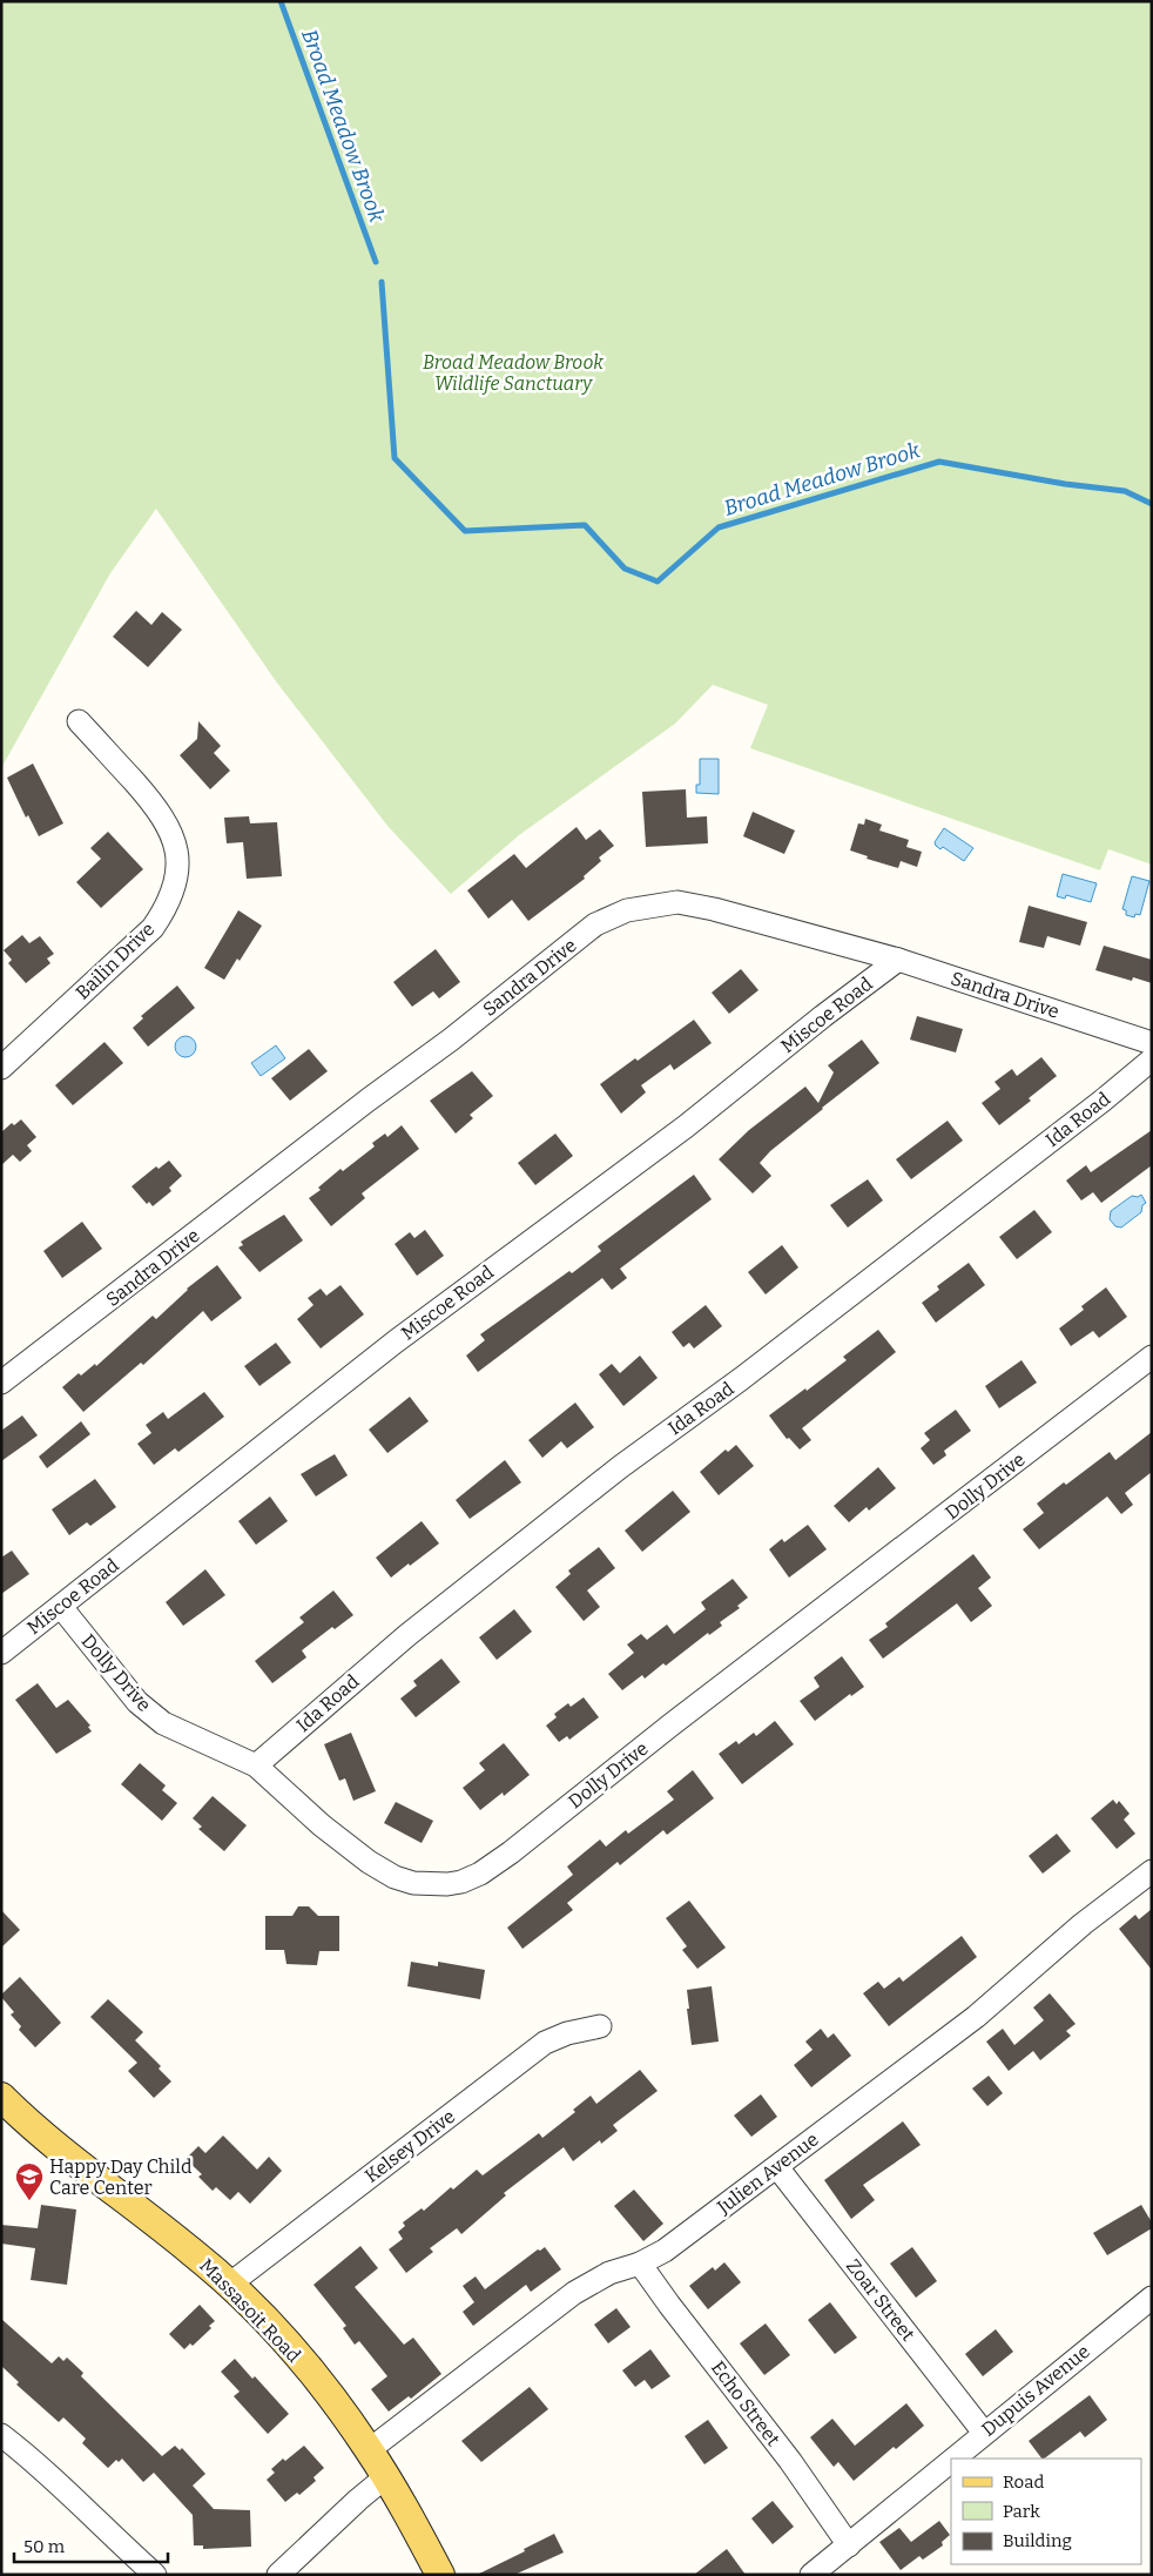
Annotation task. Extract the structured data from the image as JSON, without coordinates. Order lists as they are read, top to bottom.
{
  "streets": {
    "main road": ["Massasoit Road"],
    "street": [
      "Bailin Drive",
      "Sandra Drive",
      "Miscoe Road",
      "Ida Road",
      "Dolly Drive",
      "Kelsey Drive",
      "Julien Avenue",
      "Zoar Street",
      "Dupuis Avenue",
      "Echo Street"
    ]
  },
  "crossings": [
    ["Sandra Drive", "Miscoe Road"],
    ["Miscoe Road", "Dolly Drive"],
    ["Ida Road", "Dolly Drive"],
    ["Kelsey Drive", "Massasoit Road"],
    ["Julien Avenue", "Zoar Street"],
    ["Julien Avenue", "Massasoit Road"],
    ["Julien Avenue", "Echo Street"],
    ["Zoar Street", "Dupuis Avenue"],
    ["Dupuis Avenue", "Echo Street"]
  ],
  "water": ["Broad Meadow Brook"],
  "parks": ["Broad Meadow Brook Wildlife Sanctuary"],
  "places": {
    "school or university": ["Happy Day Child Care Center"]
  },
  "legend": ["Road", "Park", "Building"],
  "scale_bar": "50 m"
}
